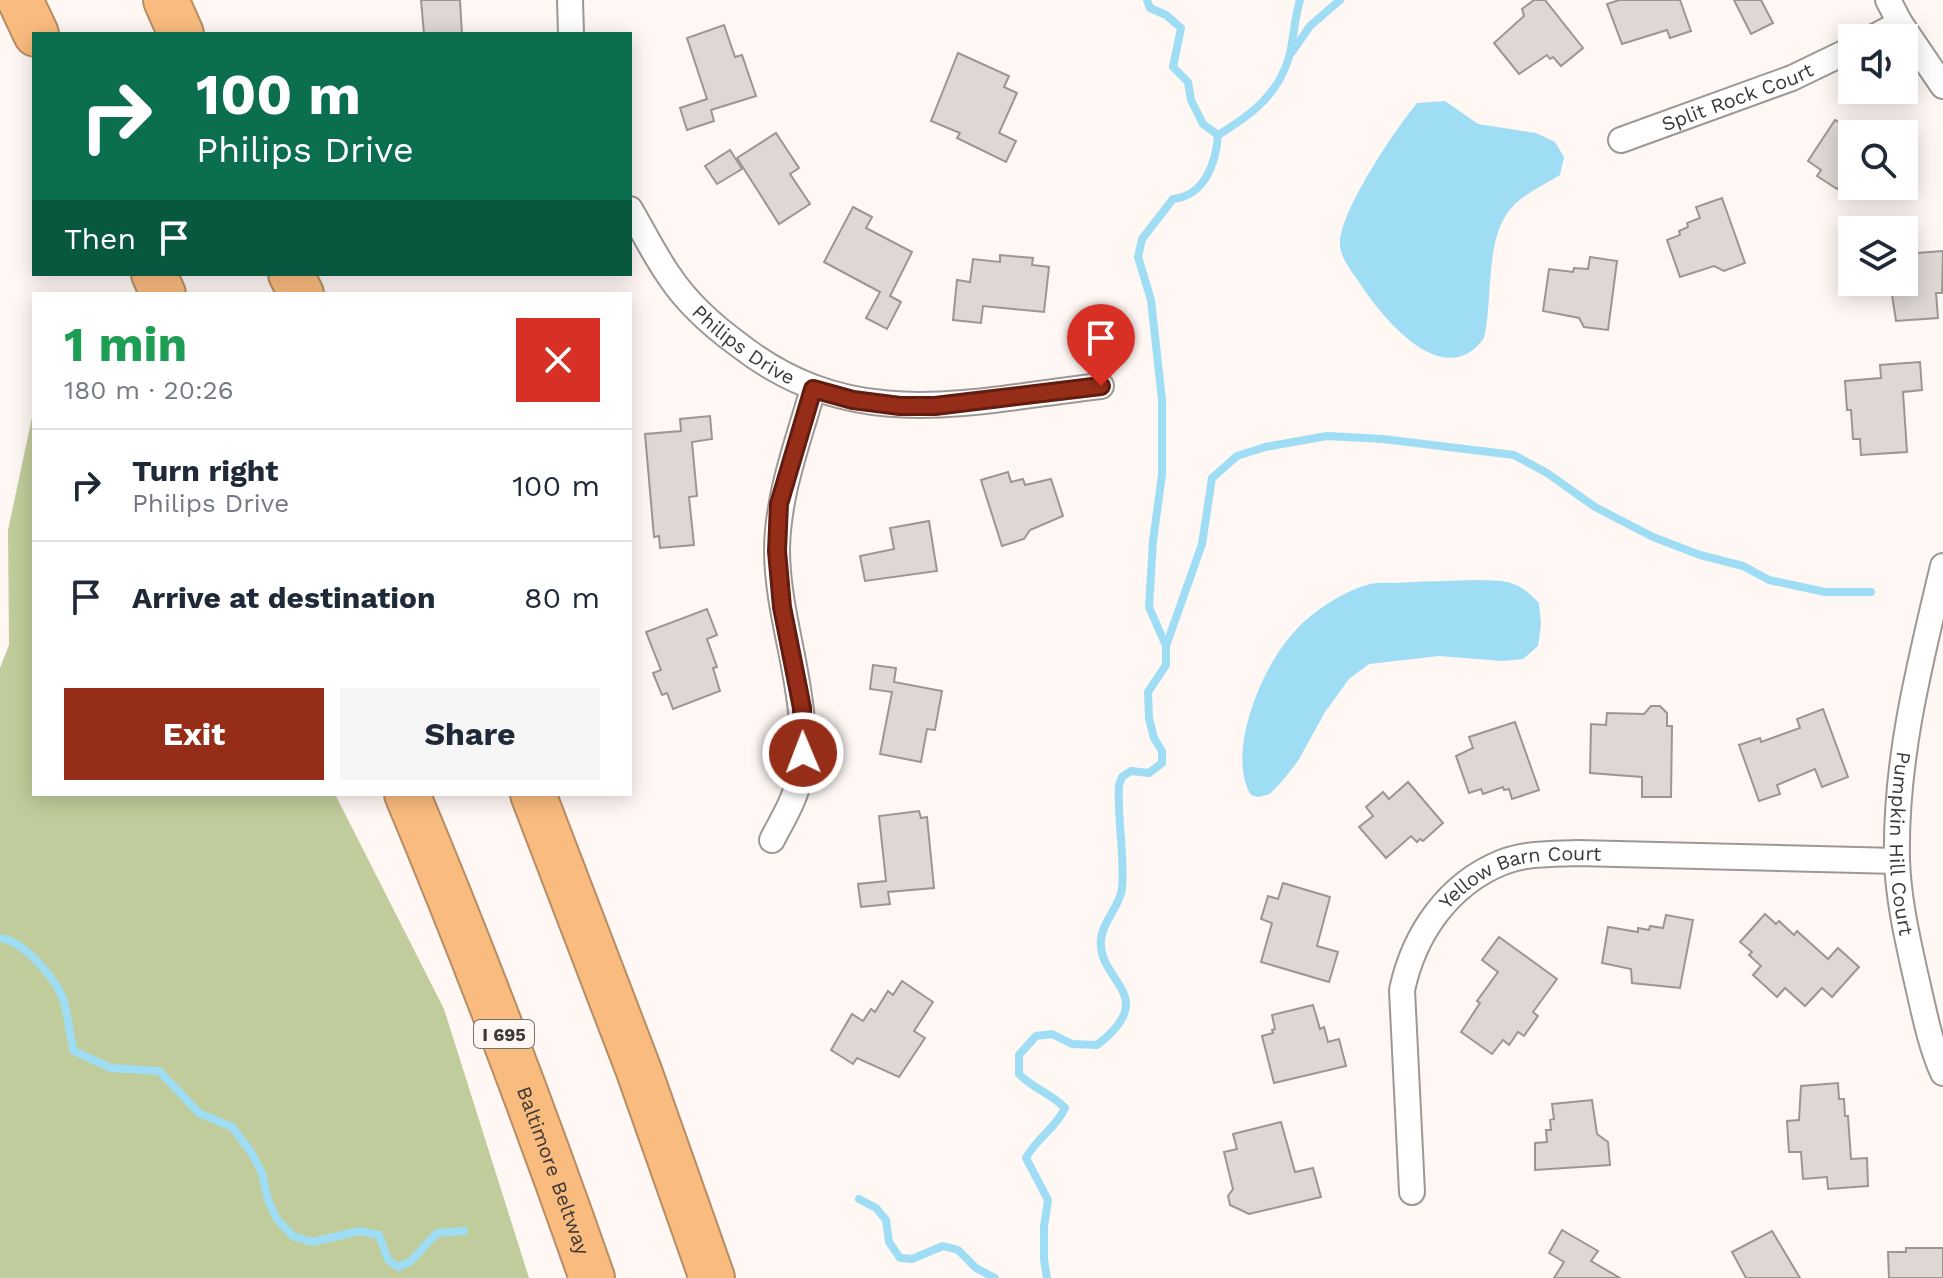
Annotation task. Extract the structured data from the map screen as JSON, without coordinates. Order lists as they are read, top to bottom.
{
  "streets": {
    "highway": ["I 695", "Baltimore Beltway"],
    "street": [
      "Split Rock Court",
      "Philips Drive",
      "Pumpkin Hill Court",
      "Yellow Barn Court"
    ]
  },
  "crossings": [
    ["Pumpkin Hill Court", "Yellow Barn Court"]
  ],
  "page": {
    "turn": ["100 m", "Philips Drive"],
    "then": "Then",
    "heading": ["1 min", "180 m · 20:26"],
    "list": [
      {
        "name": "Turn right",
        "note": "Philips Drive",
        "value": "100 m"
      },
      {
        "name": "Arrive at destination",
        "value": "80 m"
      }
    ],
    "buttons": ["Exit", "Share"]
  }
}
